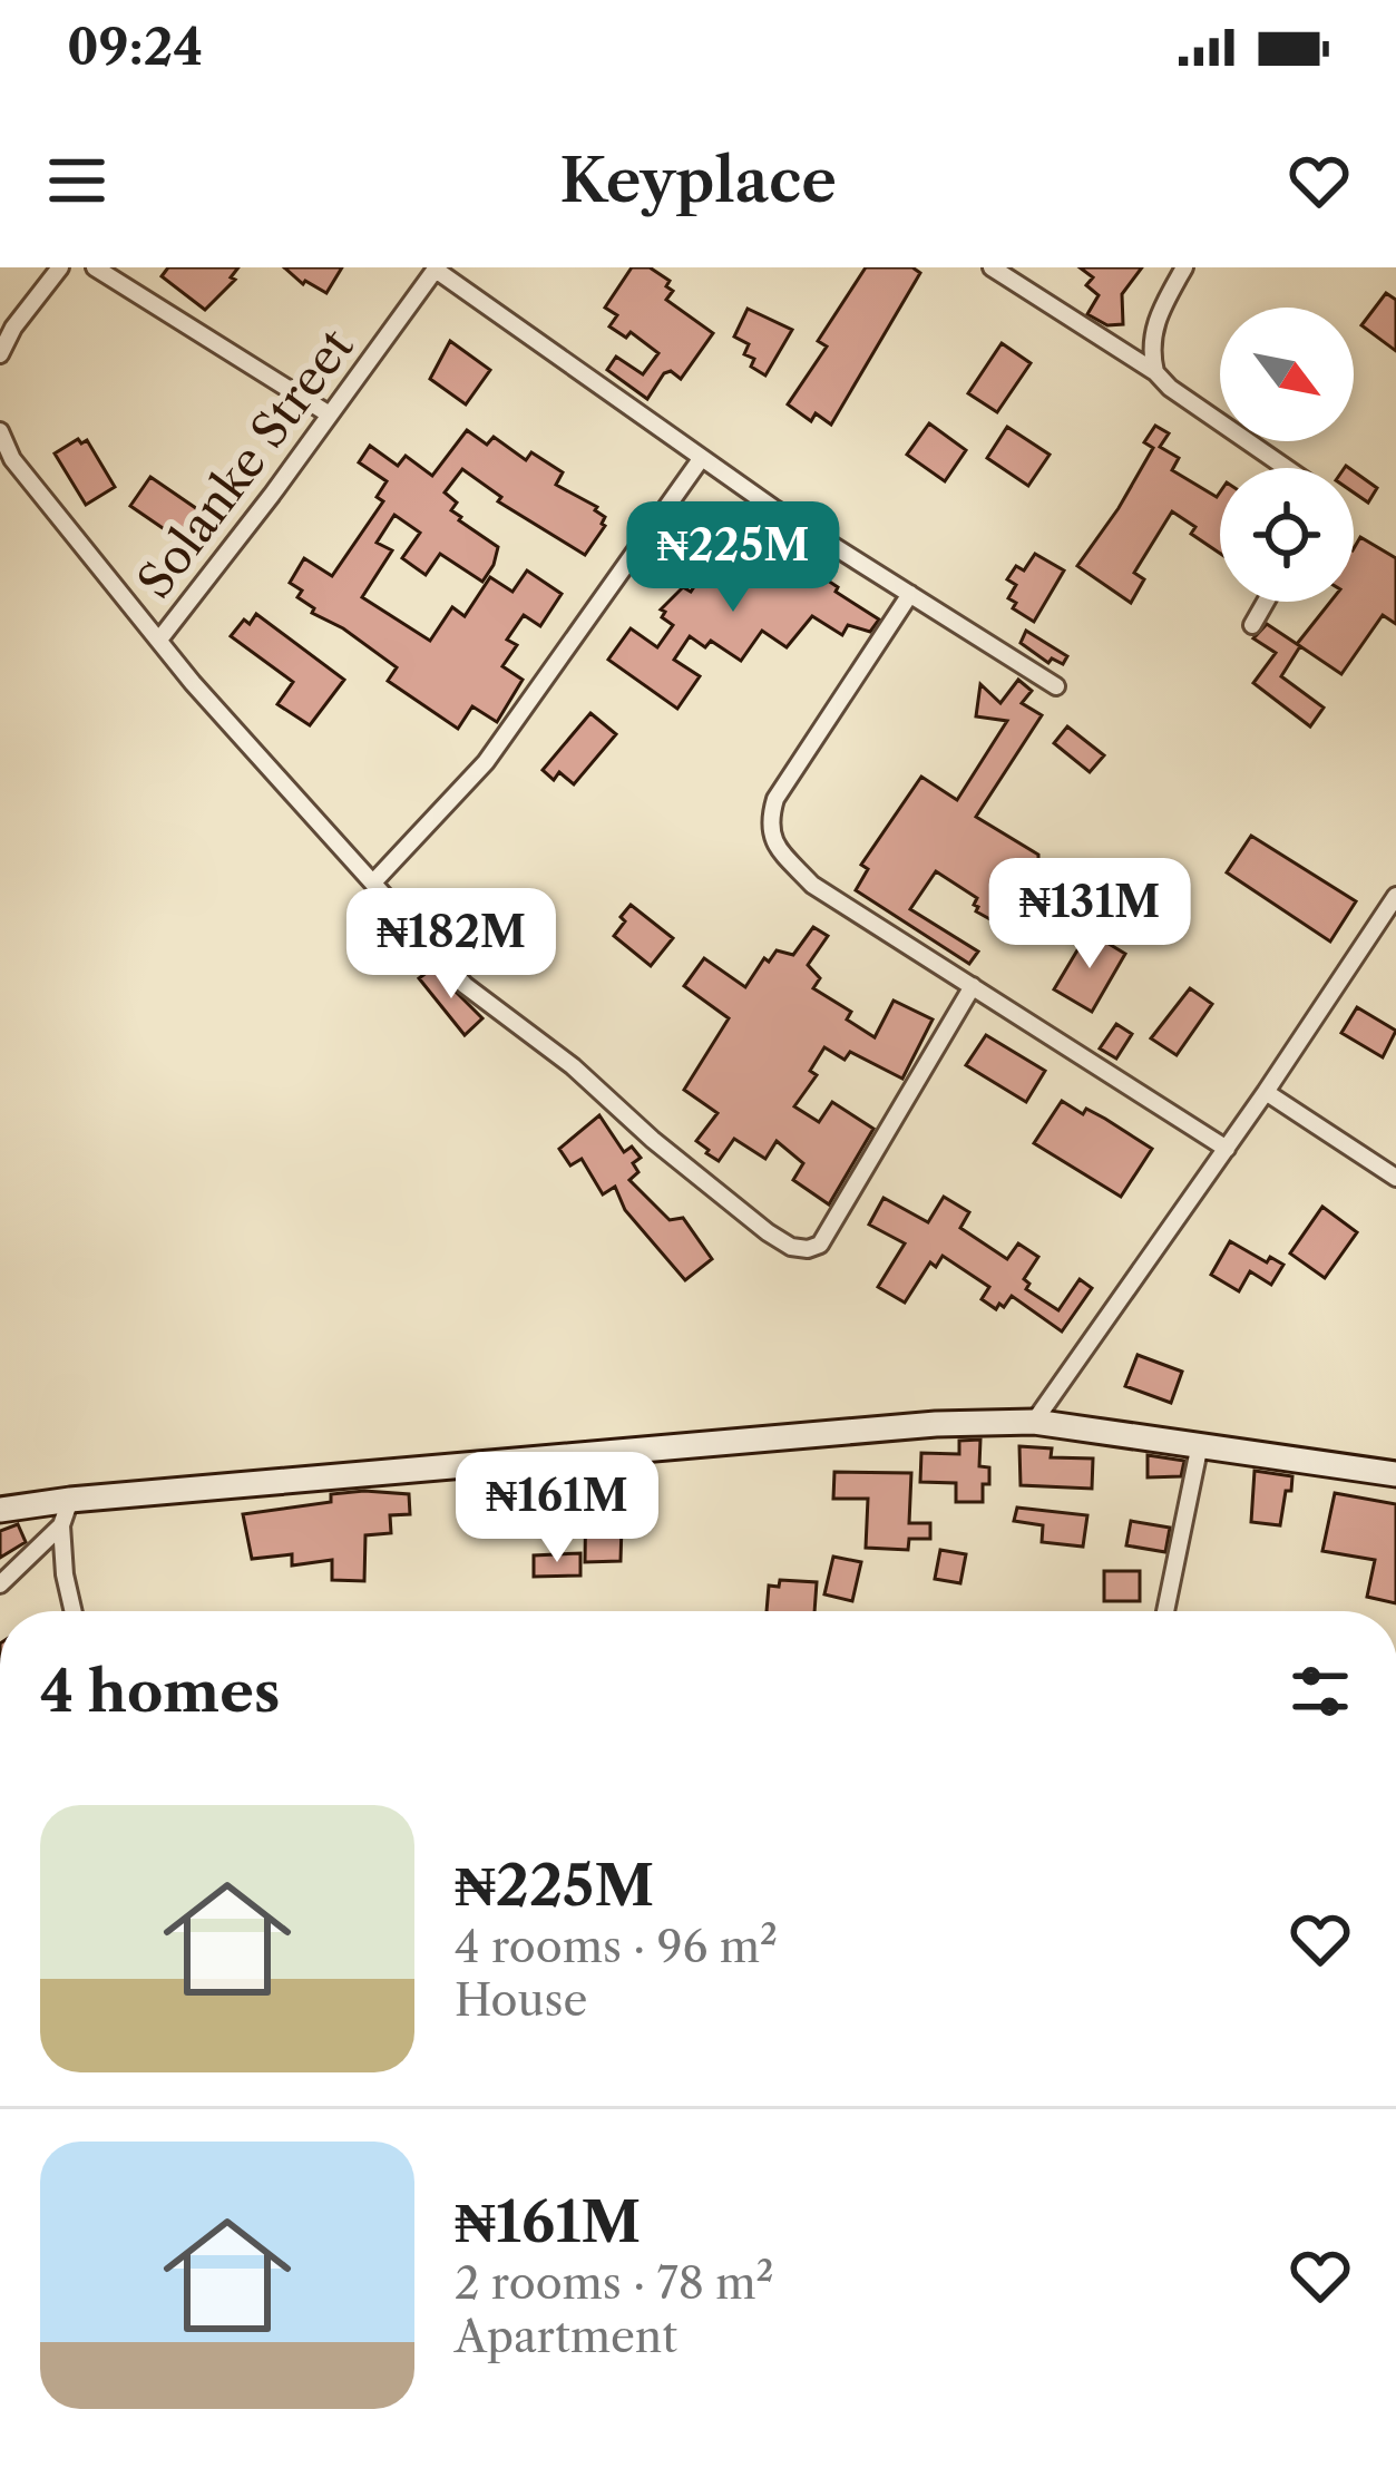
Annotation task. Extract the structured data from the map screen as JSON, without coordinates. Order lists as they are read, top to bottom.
{
  "streets": {
    "street": ["Solanke Street"]
  },
  "north": "bottom right",
  "page": {
    "status": "09:24",
    "header": "Keyplace",
    "price": [
      "₦225M",
      "₦131M",
      "₦182M",
      "₦161M"
    ],
    "heading": "4 homes",
    "list": [
      {
        "name": "₦225M",
        "note": "4 rooms · 96 m² · House"
      },
      {
        "name": "₦161M",
        "note": "2 rooms · 78 m² · Apartment"
      }
    ]
  }
}
